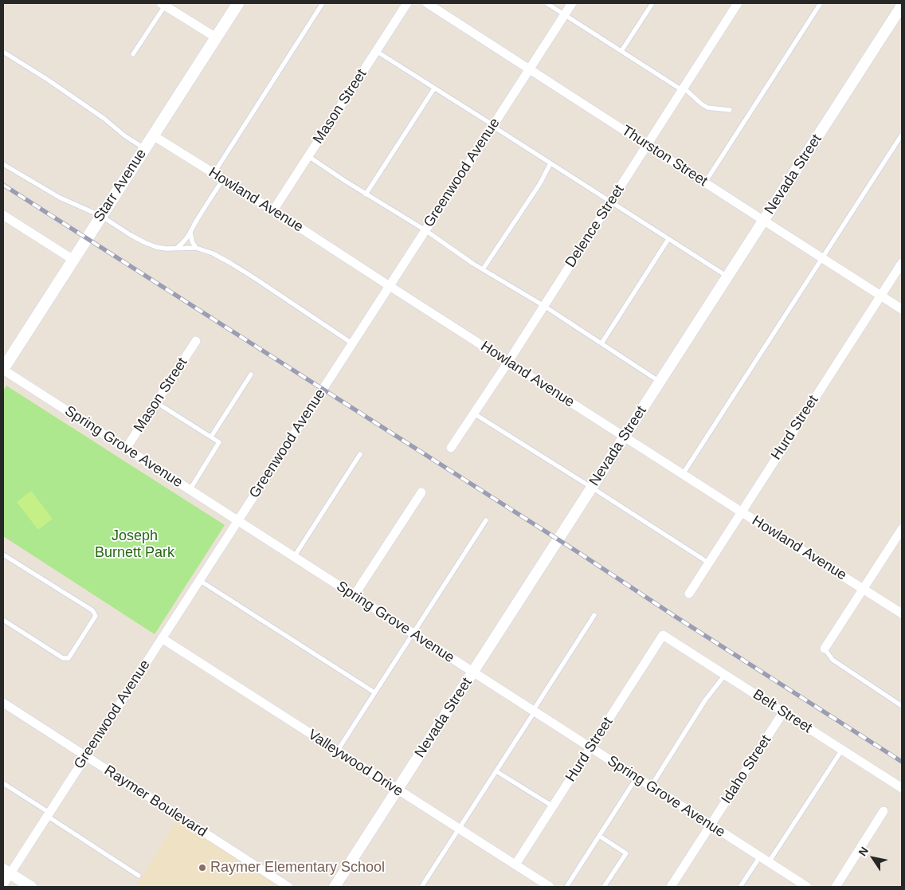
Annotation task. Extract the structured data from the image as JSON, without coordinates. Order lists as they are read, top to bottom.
{
  "streets": {
    "main road": ["Starr Avenue"],
    "street": [
      "Mason Street",
      "Thurston Street",
      "Greenwood Avenue",
      "Nevada Street",
      "Howland Avenue",
      "Delence Street",
      "Hurd Street",
      "Spring Grove Avenue",
      "Belt Street",
      "Valleywood Drive",
      "Idaho Street",
      "Raymer Boulevard"
    ]
  },
  "crossings": [
    ["Mason Street", "Howland Avenue"],
    ["Mason Street", "Spring Grove Avenue"],
    ["Thurston Street", "Greenwood Avenue"],
    ["Thurston Street", "Nevada Street"],
    ["Thurston Street", "Delence Street"],
    ["Thurston Street", "Hurd Street"],
    ["Greenwood Avenue", "Howland Avenue"],
    ["Greenwood Avenue", "Spring Grove Avenue"],
    ["Greenwood Avenue", "Valleywood Drive"],
    ["Greenwood Avenue", "Raymer Boulevard"],
    ["Nevada Street", "Howland Avenue"],
    ["Nevada Street", "Spring Grove Avenue"],
    ["Nevada Street", "Valleywood Drive"],
    ["Starr Avenue", "Howland Avenue"],
    ["Starr Avenue", "Spring Grove Avenue"],
    ["Howland Avenue", "Delence Street"],
    ["Howland Avenue", "Hurd Street"],
    ["Hurd Street", "Spring Grove Avenue"],
    ["Hurd Street", "Belt Street"],
    ["Hurd Street", "Valleywood Drive"],
    ["Spring Grove Avenue", "Idaho Street"],
    ["Belt Street", "Idaho Street"]
  ],
  "parks": ["Joseph Burnett Park"],
  "places": ["Raymer Elementary School"],
  "north": "top left"
}
